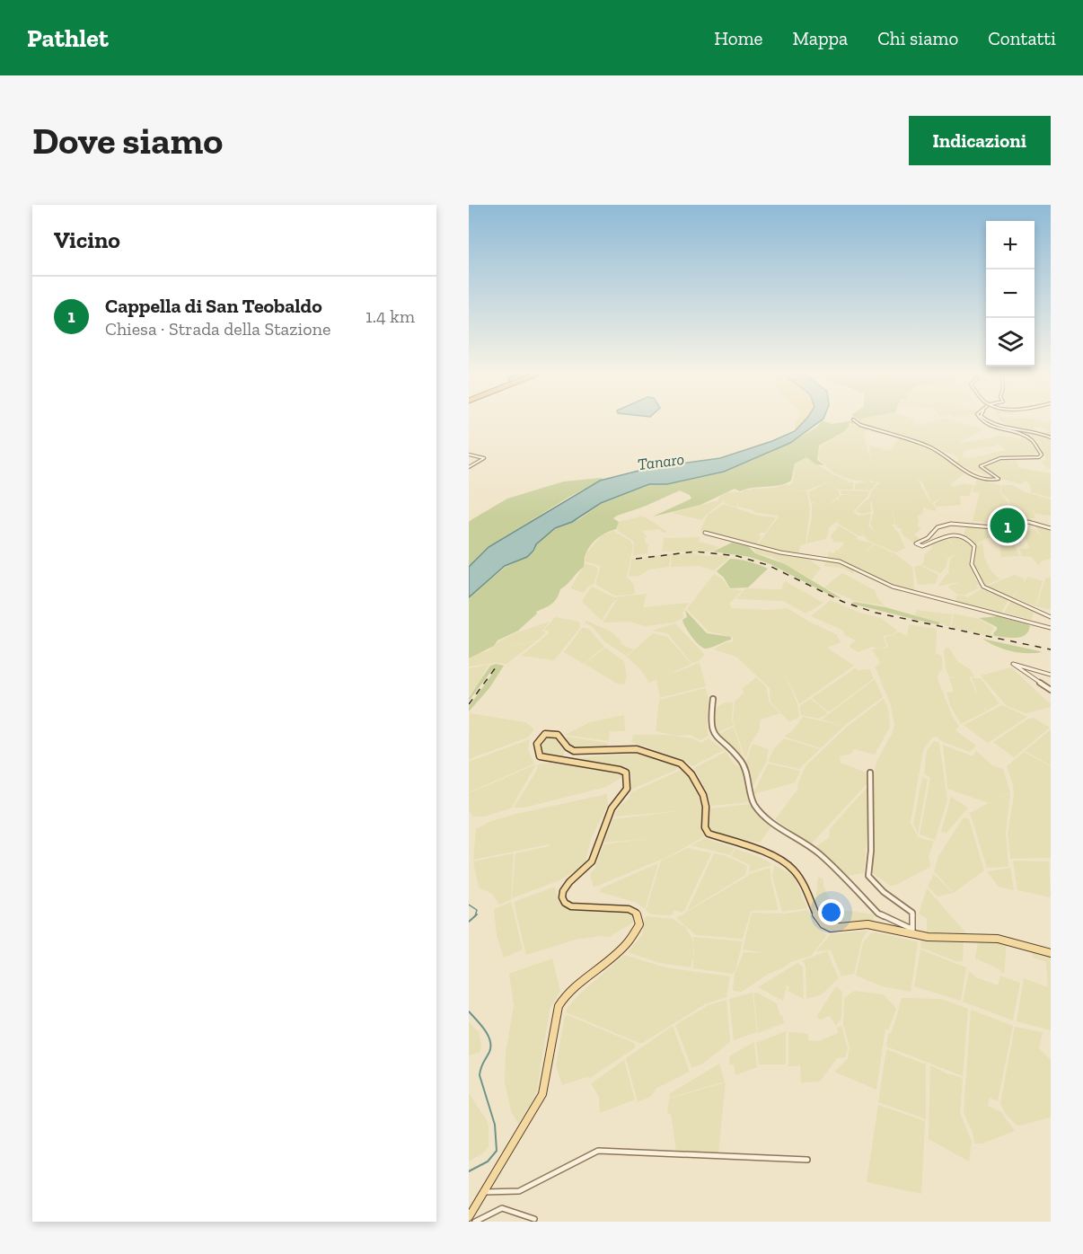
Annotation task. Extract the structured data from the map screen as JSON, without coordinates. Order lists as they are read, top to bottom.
{
  "water": ["Tanaro"],
  "page": {
    "header": "Pathlet",
    "nav": [
      "Home",
      "Mappa",
      "Chi siamo",
      "Contatti"
    ],
    "buttons": "Indicazioni",
    "title": "Dove siamo",
    "heading": "Vicino",
    "map_buttons": ["+", "−"],
    "list": [
      {
        "mark": "1",
        "name": "Cappella di San Teobaldo",
        "note": "Chiesa · Strada della Stazione",
        "value": "1.4 km"
      }
    ],
    "pins": "1"
  }
}
